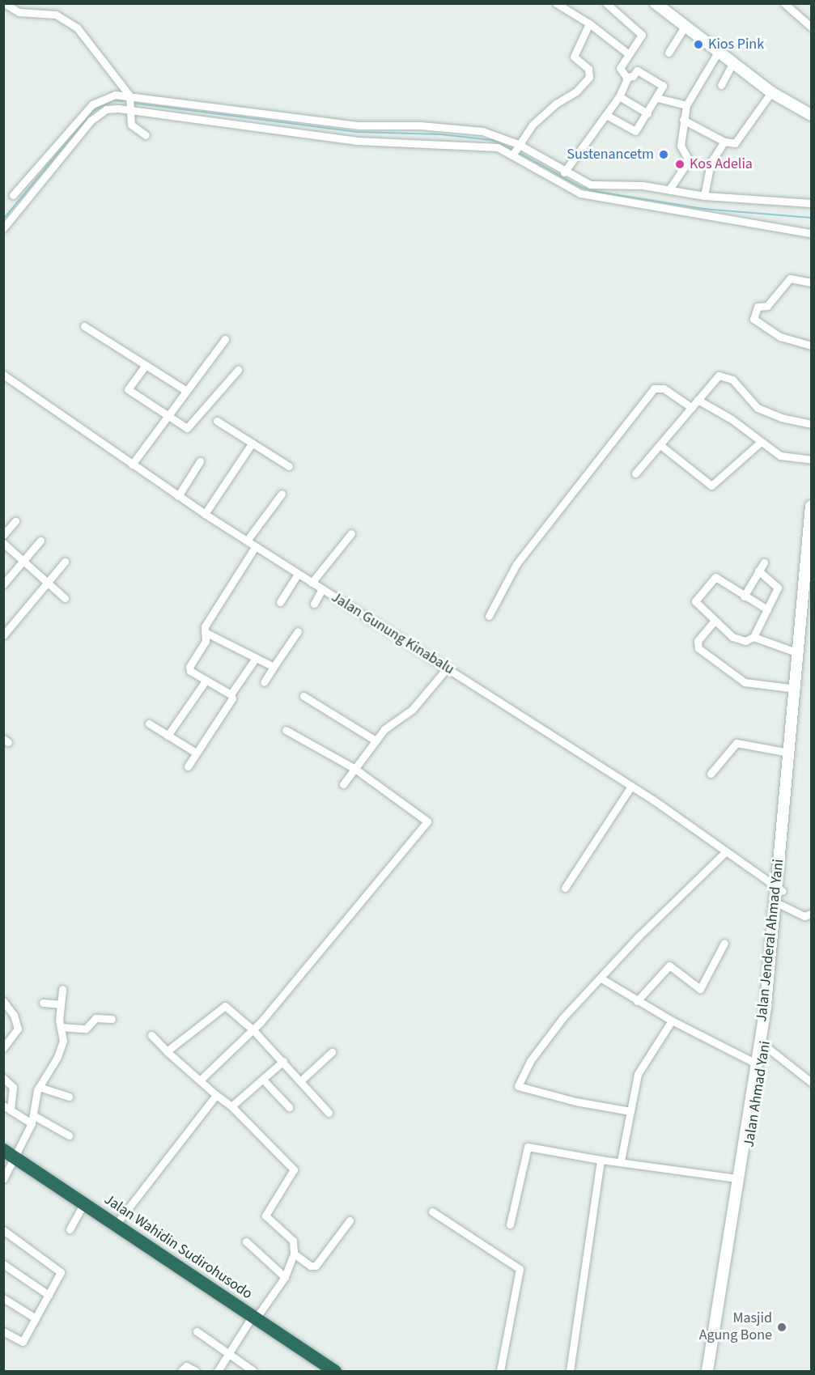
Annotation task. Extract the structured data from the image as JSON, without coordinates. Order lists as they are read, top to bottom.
{
  "streets": {
    "highway": ["Jalan Wahidin Sudirohusodo"],
    "main road": ["Jalan Jenderal Ahmad Yani", "Jalan Ahmad Yani"],
    "street": ["Jalan Gunung Kinabalu"]
  },
  "crossings": [
    ["Jalan Gunung Kinabalu", "Jalan Jenderal Ahmad Yani"],
    ["Jalan Gunung Kinabalu", "Jalan Ahmad Yani"],
    ["Jalan Jenderal Ahmad Yani", "Jalan Ahmad Yani"]
  ],
  "places": [
    "Kios Pink",
    "Sustenancetm",
    "Kos Adelia",
    "Masjid Agung Bone"
  ]
}
